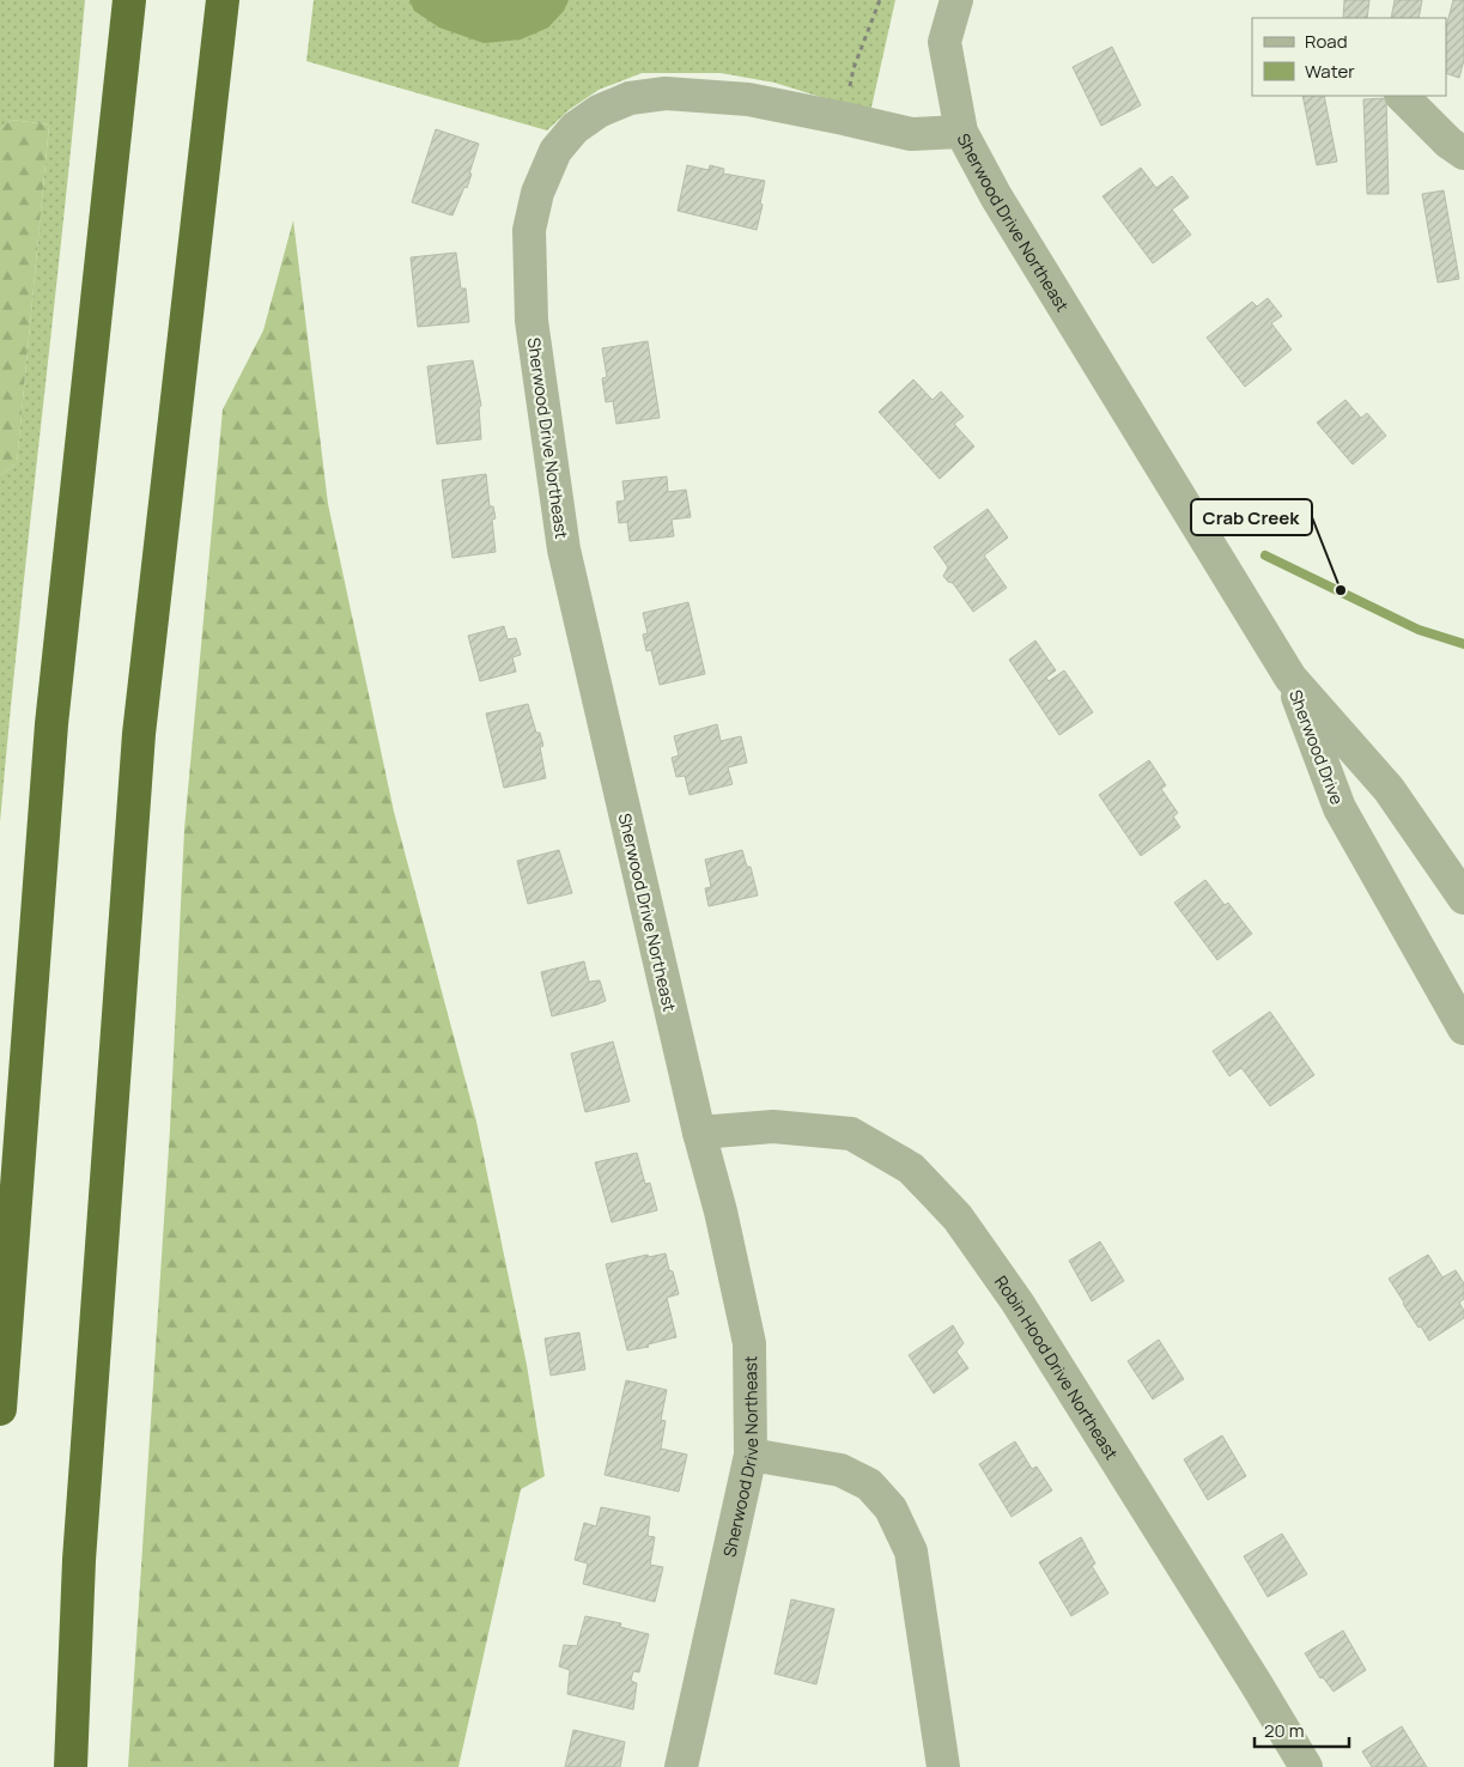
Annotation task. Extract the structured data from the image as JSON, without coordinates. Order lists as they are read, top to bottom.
{
  "streets": {
    "street": ["Sherwood Drive Northeast", "Sherwood Drive", "Robin Hood Drive Northeast"]
  },
  "crossings": [
    ["Sherwood Drive Northeast", "Sherwood Drive"],
    ["Sherwood Drive Northeast", "Robin Hood Drive Northeast"]
  ],
  "places": ["Crab Creek"],
  "legend": ["Road", "Water"],
  "scale_bar": "20 m"
}
